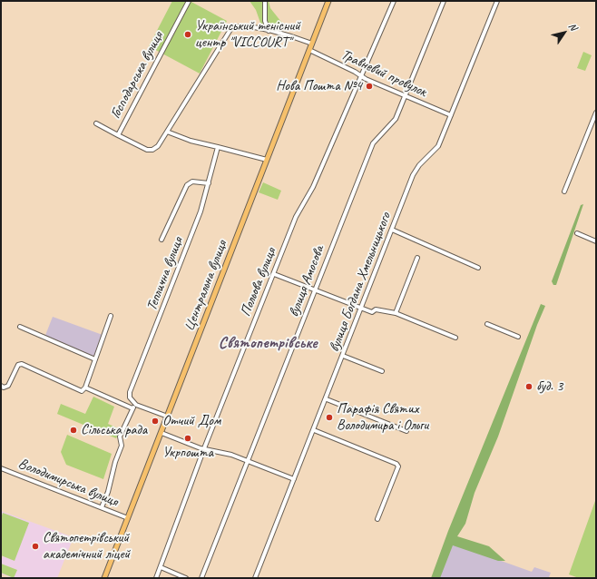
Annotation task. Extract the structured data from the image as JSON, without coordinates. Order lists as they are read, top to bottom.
{
  "streets": {
    "main road": ["Центральна вулиця"],
    "street": [
      "Травневий провулок",
      "Господарська вулиця",
      "Теплична вулиця",
      "вулиця Амосова",
      "Польова вулиця",
      "вулиця Богдана Хмельницького",
      "Володимирська вулиця"
    ]
  },
  "crossings": [
    ["Травневий провулок", "вулиця Амосова"],
    ["Травневий провулок", "Польова вулиця"],
    ["Травневий провулок", "вулиця Богдана Хмельницького"],
    ["Травневий провулок", "Центральна вулиця"],
    ["Господарська вулиця", "Центральна вулиця"],
    ["Центральна вулиця", "Володимирська вулиця"]
  ],
  "districts": ["Святопетрівське"],
  "places": [
    "Український тенісний центр \"VICCOURT\"",
    "Нова Пошта №4",
    "буд. 3",
    "Парафія Святих Володимира і Ольги",
    "Отчий Дом",
    "Сільська рада",
    "Укрпошта",
    "Святопетрівський академічний ліцей"
  ],
  "north": "top right"
}
